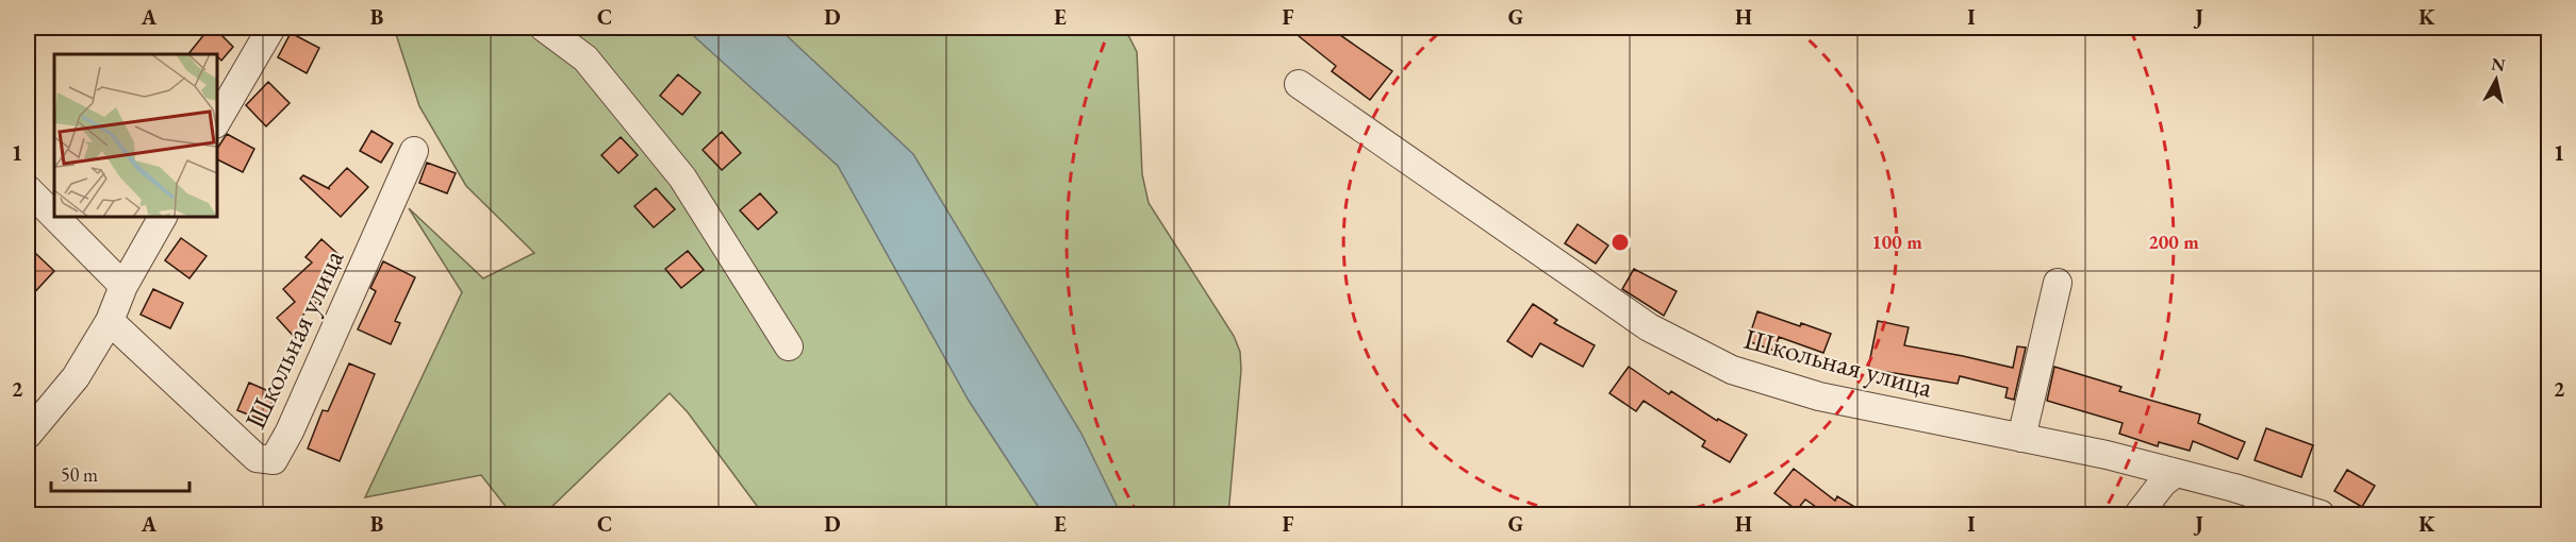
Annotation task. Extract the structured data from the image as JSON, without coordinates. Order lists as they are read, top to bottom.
{
  "streets": {
    "street": ["Школьная улица"]
  },
  "scale_bar": "50 m",
  "north": "top",
  "grid": {
    "columns": [
      "A",
      "B",
      "C",
      "D",
      "E",
      "F",
      "G",
      "H",
      "I",
      "J",
      "K"
    ],
    "rows": ["1", "2"]
  },
  "rings": ["100 m", "200 m"]
}
